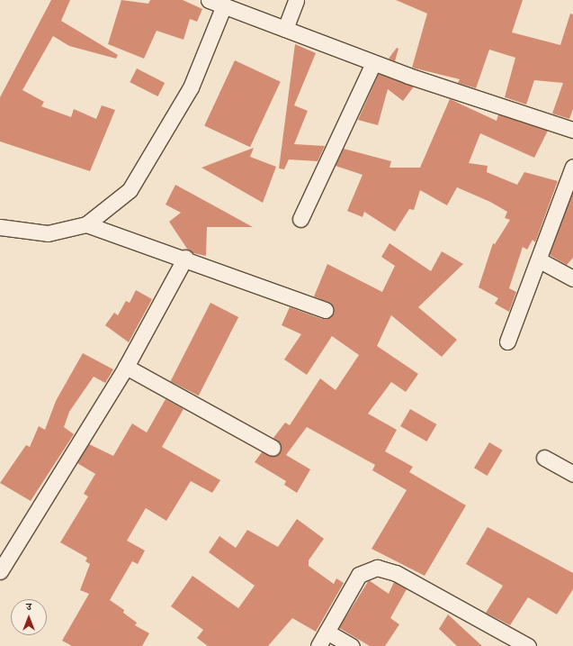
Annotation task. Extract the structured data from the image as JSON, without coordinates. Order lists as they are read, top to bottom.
{
  "north": "top"
}
